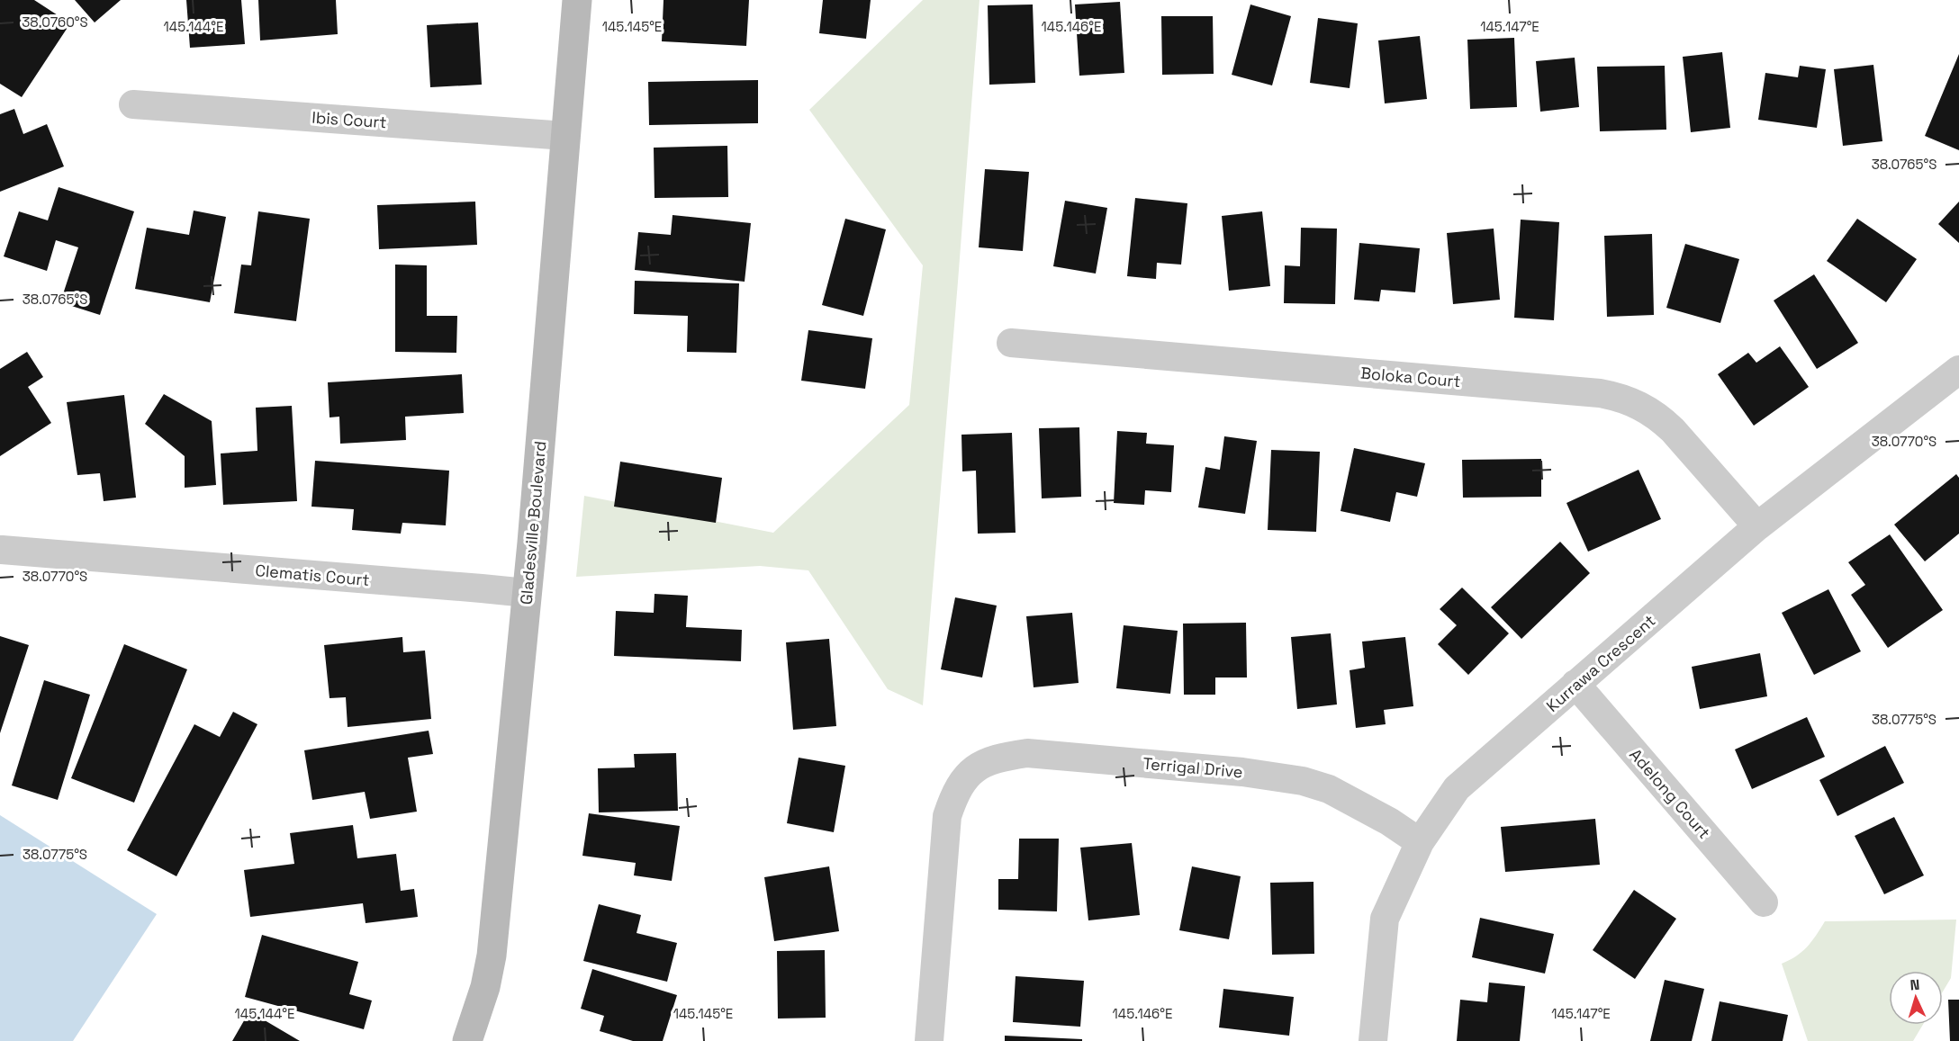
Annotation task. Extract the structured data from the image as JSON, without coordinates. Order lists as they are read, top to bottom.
{
  "streets": {
    "street": [
      "Ibis Court",
      "Boloka Court",
      "Gladesville Boulevard",
      "Clematis Court",
      "Kurrawa Crescent",
      "Terrigal Drive",
      "Adelong Court"
    ]
  },
  "crossings": [
    ["Ibis Court", "Gladesville Boulevard"],
    ["Boloka Court", "Kurrawa Crescent"],
    ["Gladesville Boulevard", "Clematis Court"],
    ["Kurrawa Crescent", "Terrigal Drive"],
    ["Kurrawa Crescent", "Adelong Court"]
  ],
  "north": "top",
  "coordinates": [
    "38.0760°S",
    "145.144°E",
    "145.145°E",
    "145.146°E",
    "145.147°E",
    "38.0765°S",
    "38.0770°S",
    "38.0775°S"
  ]
}
